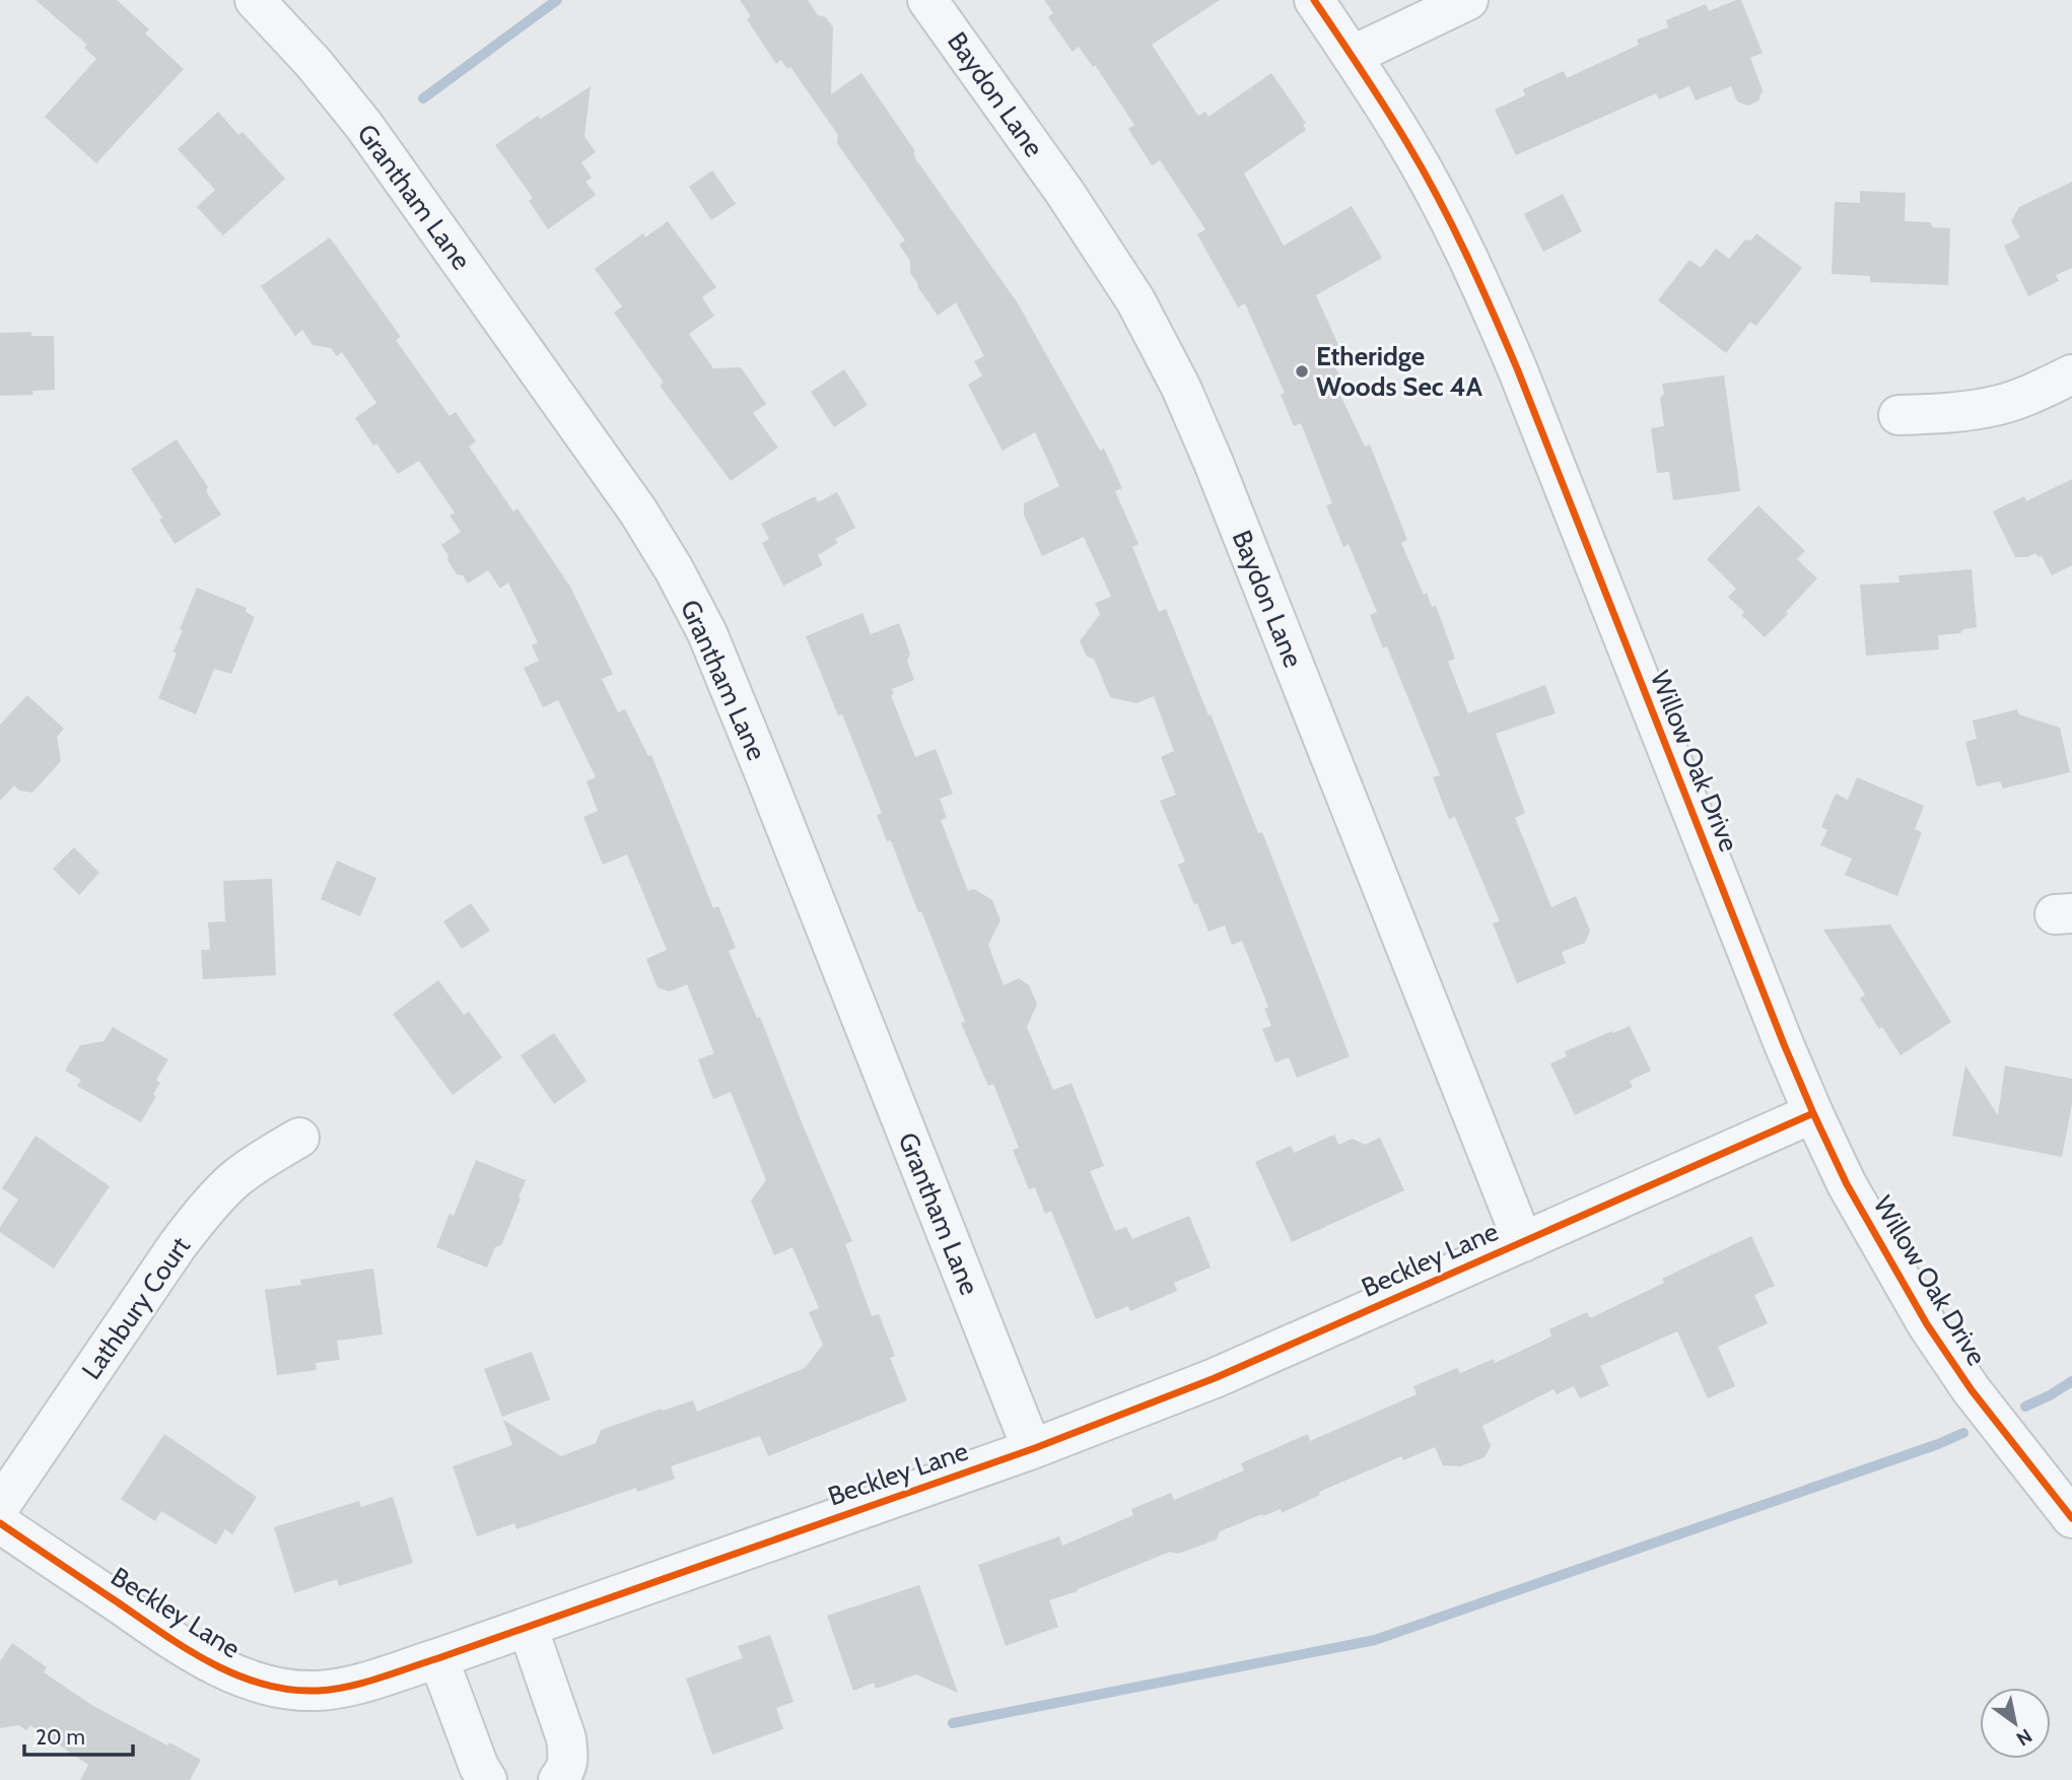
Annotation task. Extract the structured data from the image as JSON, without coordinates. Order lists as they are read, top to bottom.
{
  "streets": {
    "street": [
      "Baydon Lane",
      "Grantham Lane",
      "Willow Oak Drive",
      "Beckley Lane",
      "Lathbury Court"
    ]
  },
  "crossings": [
    ["Baydon Lane", "Beckley Lane"],
    ["Grantham Lane", "Beckley Lane"],
    ["Willow Oak Drive", "Beckley Lane"]
  ],
  "places": ["Etheridge Woods Sec 4A"],
  "scale_bar": "20 m",
  "north": "bottom right"
}
